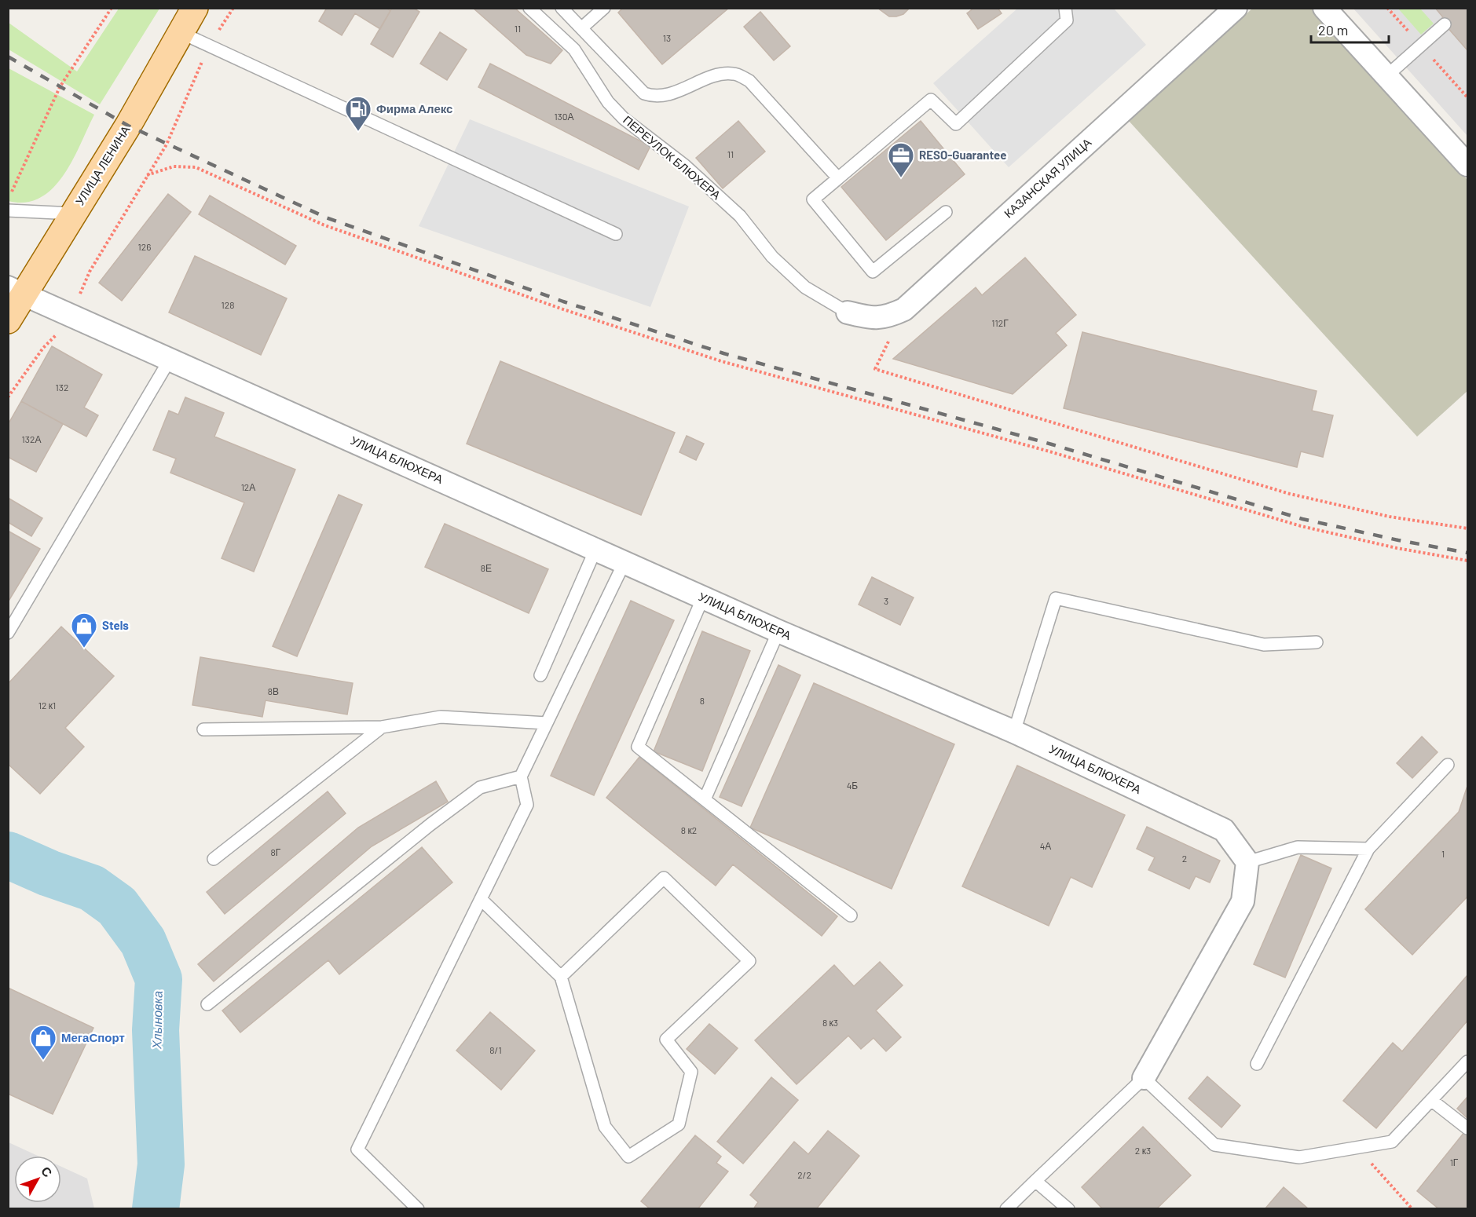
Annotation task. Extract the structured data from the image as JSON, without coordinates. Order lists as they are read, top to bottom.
{
  "streets": {
    "main road": ["УЛИЦА ЛЕНИНА"],
    "street": ["КАЗАНСКАЯ УЛИЦА", "УЛИЦА БЛЮХЕРА"],
    "lane": ["ПЕРЕУЛОК БЛЮХЕРА"]
  },
  "crossings": [
    ["ПЕРЕУЛОК БЛЮХЕРА", "КАЗАНСКАЯ УЛИЦА"],
    ["УЛИЦА ЛЕНИНА", "УЛИЦА БЛЮХЕРА"]
  ],
  "water": ["Хлыновка"],
  "places": {
    "fuel station": ["Фирма Алекс"],
    "office": ["RESO-Guarantee"],
    "shop": ["Stels", "МегаСпорт"]
  },
  "house_numbers": [
    "11",
    "13",
    "130А",
    "11",
    "126",
    "128",
    "112Г",
    "132",
    "132А",
    "12А",
    "8Е",
    "3",
    "8В",
    "8",
    "12 к1",
    "4Б",
    "8 к2",
    "4А",
    "8Г",
    "1",
    "2",
    "8 к3",
    "8/1",
    "2 к3",
    "1Г",
    "2/2"
  ],
  "scale_bar": "20 m",
  "north": "top right"
}
